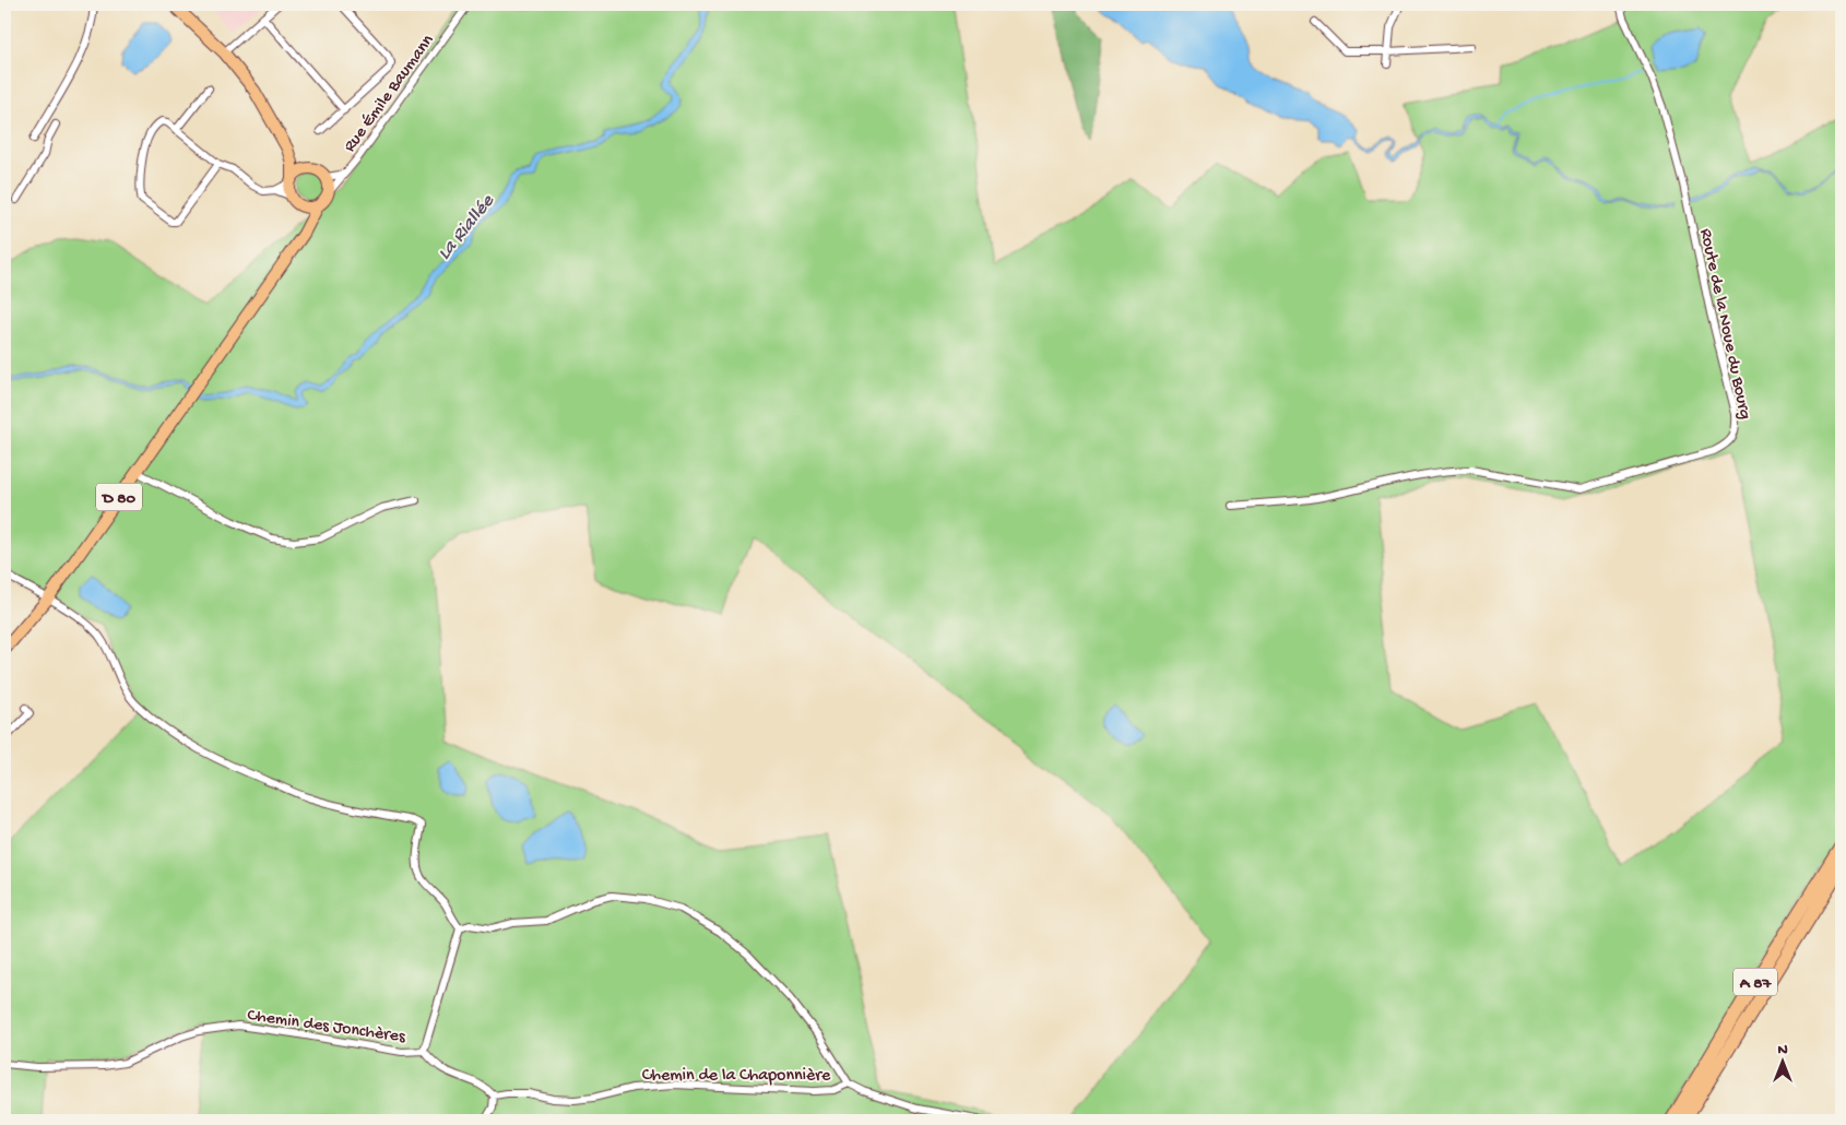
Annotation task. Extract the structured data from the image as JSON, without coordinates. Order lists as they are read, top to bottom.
{
  "streets": {
    "highway": ["A 87"],
    "main road": ["D 80"],
    "street": [
      "Rue Émile Baumann",
      "Route de la Noue du Bourg",
      "Chemin des Jonchères",
      "Chemin de la Chaponnière"
    ]
  },
  "crossings": [
    ["Rue Émile Baumann", "D 80"]
  ],
  "water": ["La Riallée"],
  "north": "top"
}
